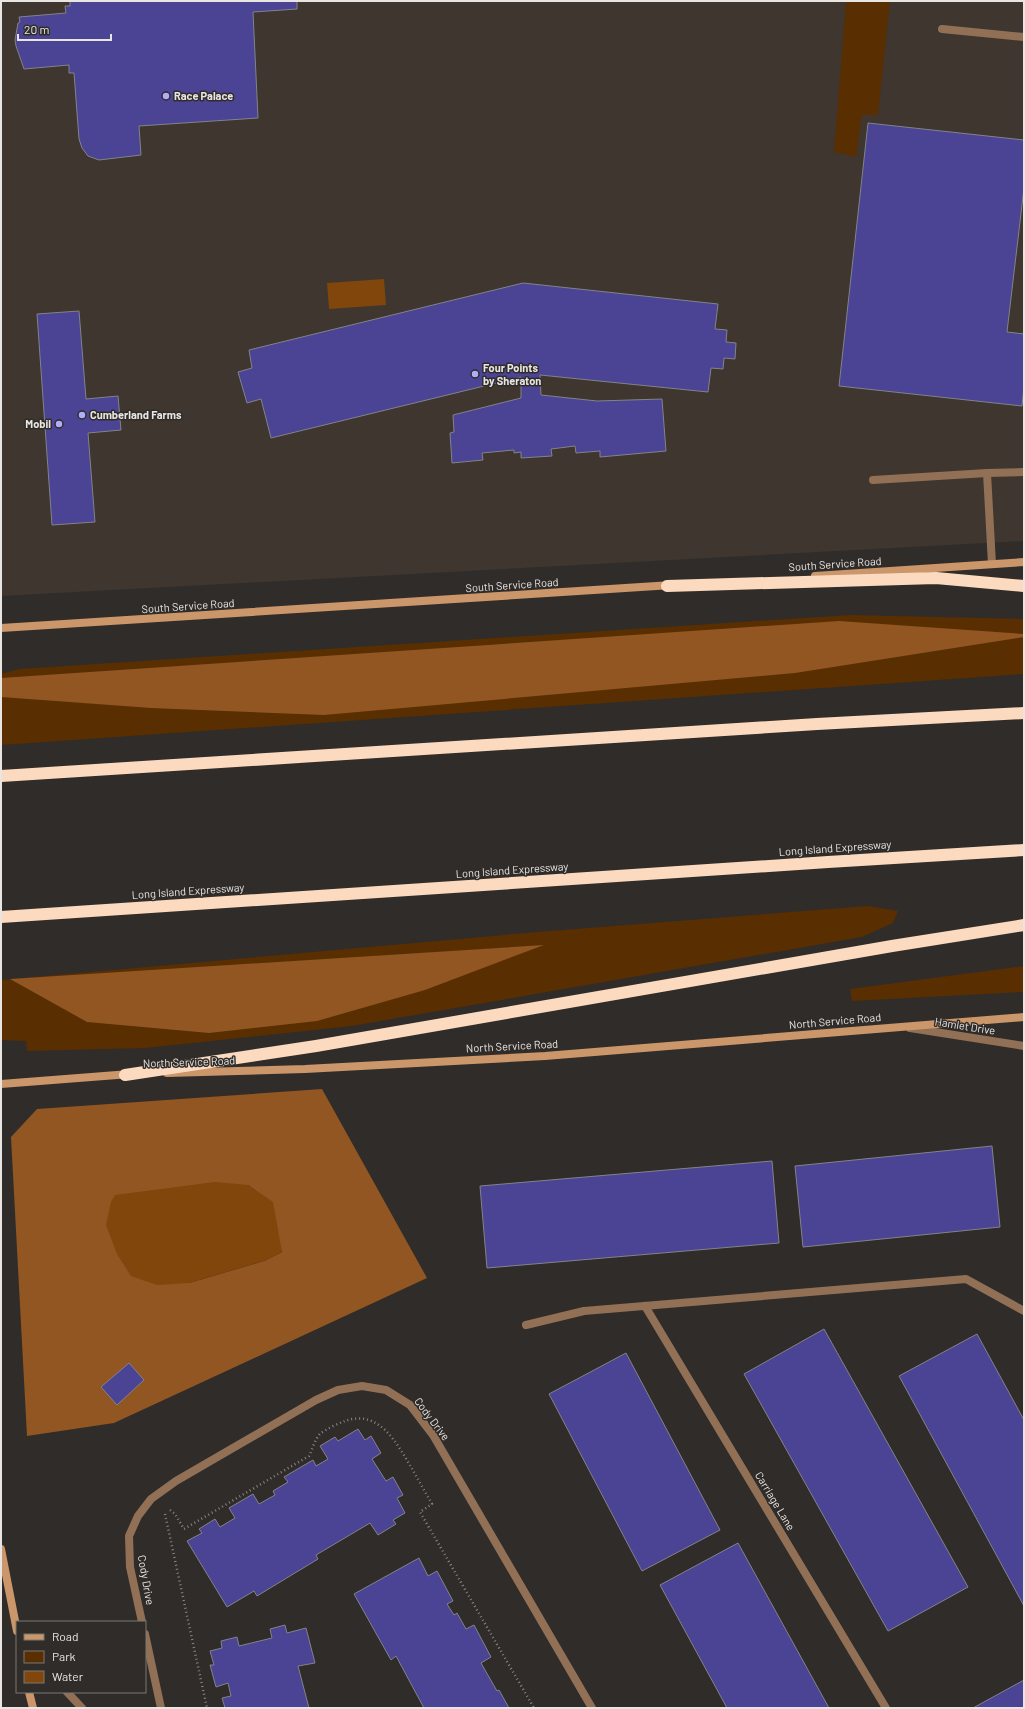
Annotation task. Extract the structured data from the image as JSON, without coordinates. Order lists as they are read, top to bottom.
{
  "streets": {
    "highway": ["Long Island Expressway"],
    "main road": ["South Service Road", "North Service Road"],
    "street": ["Hamlet Drive", "Cody Drive", "Carriage Lane"]
  },
  "crossings": [
    ["North Service Road", "Hamlet Drive"]
  ],
  "places": [
    "Race Palace",
    "Four Points by Sheraton",
    "Cumberland Farms",
    "Mobil"
  ],
  "legend": ["Road", "Park", "Water"],
  "scale_bar": "20 m"
}
